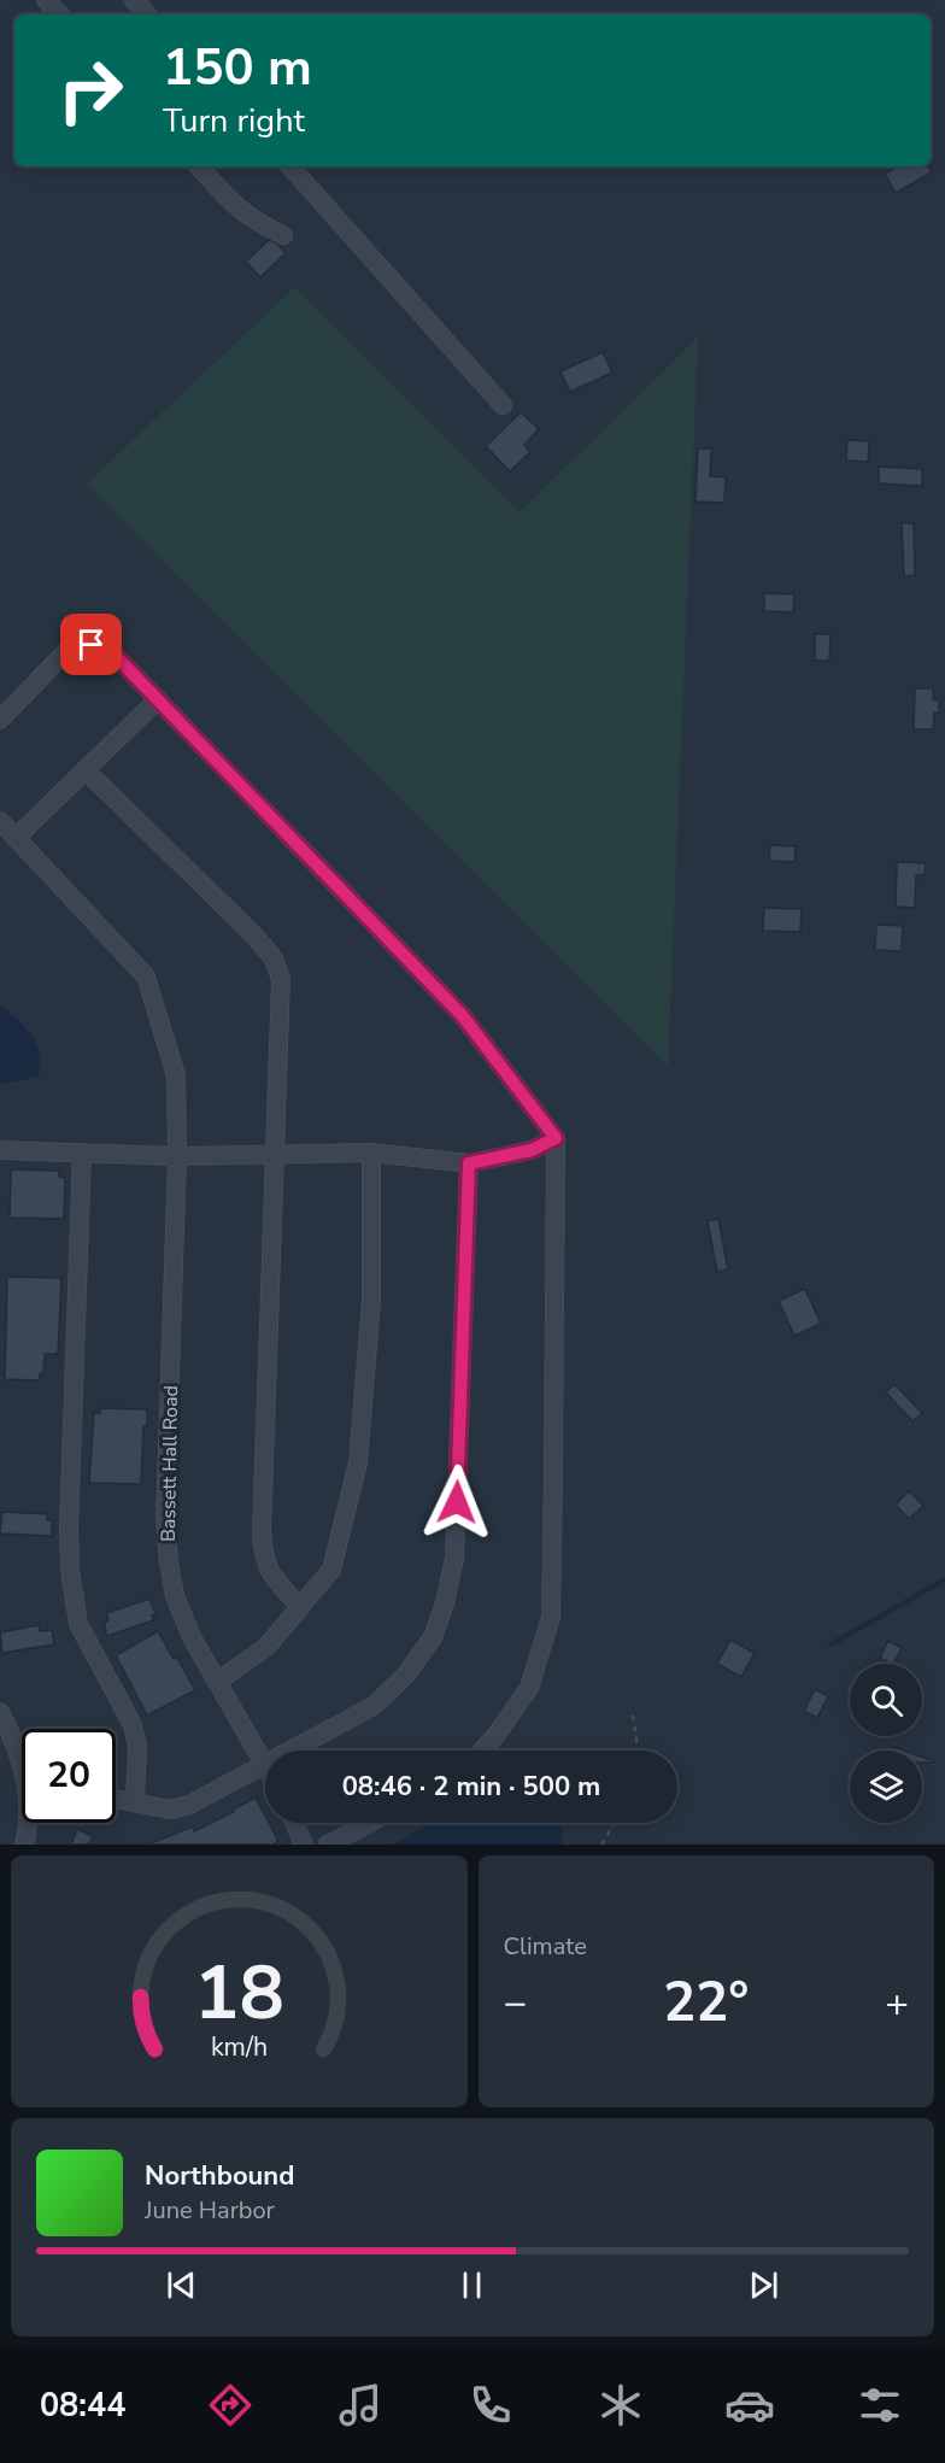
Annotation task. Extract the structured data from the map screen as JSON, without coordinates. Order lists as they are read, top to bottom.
{
  "streets": {
    "street": ["Bassett Hall Road"]
  },
  "page": {
    "turn": ["150 m", "Turn right"],
    "limit": "20",
    "trip": "08:46 · 2 min · 500 m",
    "tile": "Climate",
    "heat": ["−", "22°", "+"],
    "song": ["Northbound", "June Harbor"],
    "tabs": "08:44",
    "gauge": ["18", "km/h"]
  }
}
